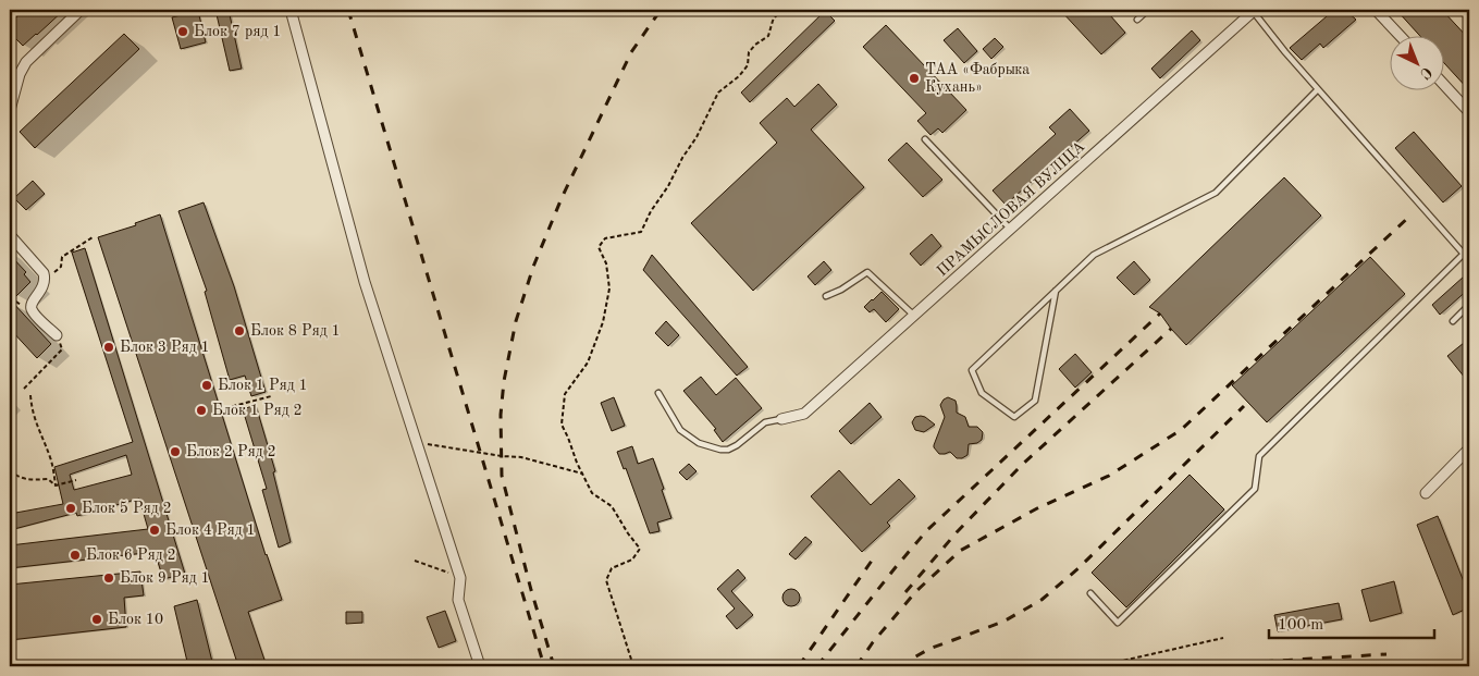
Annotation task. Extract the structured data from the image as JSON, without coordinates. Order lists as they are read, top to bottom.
{
  "streets": {
    "street": ["ПРАМЫСЛОВАЯ ВУЛІЦА"]
  },
  "places": [
    "Блок 7 ряд 1",
    "ТАА «Фабрыка Кухань»",
    "Блок 8 Ряд 1",
    "Блок 3 Ряд 1",
    "Блок 1 Ряд 1",
    "Блок 1 Ряд 2",
    "Блок 2 Ряд 2",
    "Блок 5 Ряд 2",
    "Блок 4 Ряд 1",
    "Блок 6 Ряд 2",
    "Блок 9 Ряд 1",
    "Блок 10"
  ],
  "scale_bar": "100 m",
  "north": "bottom right"
}
